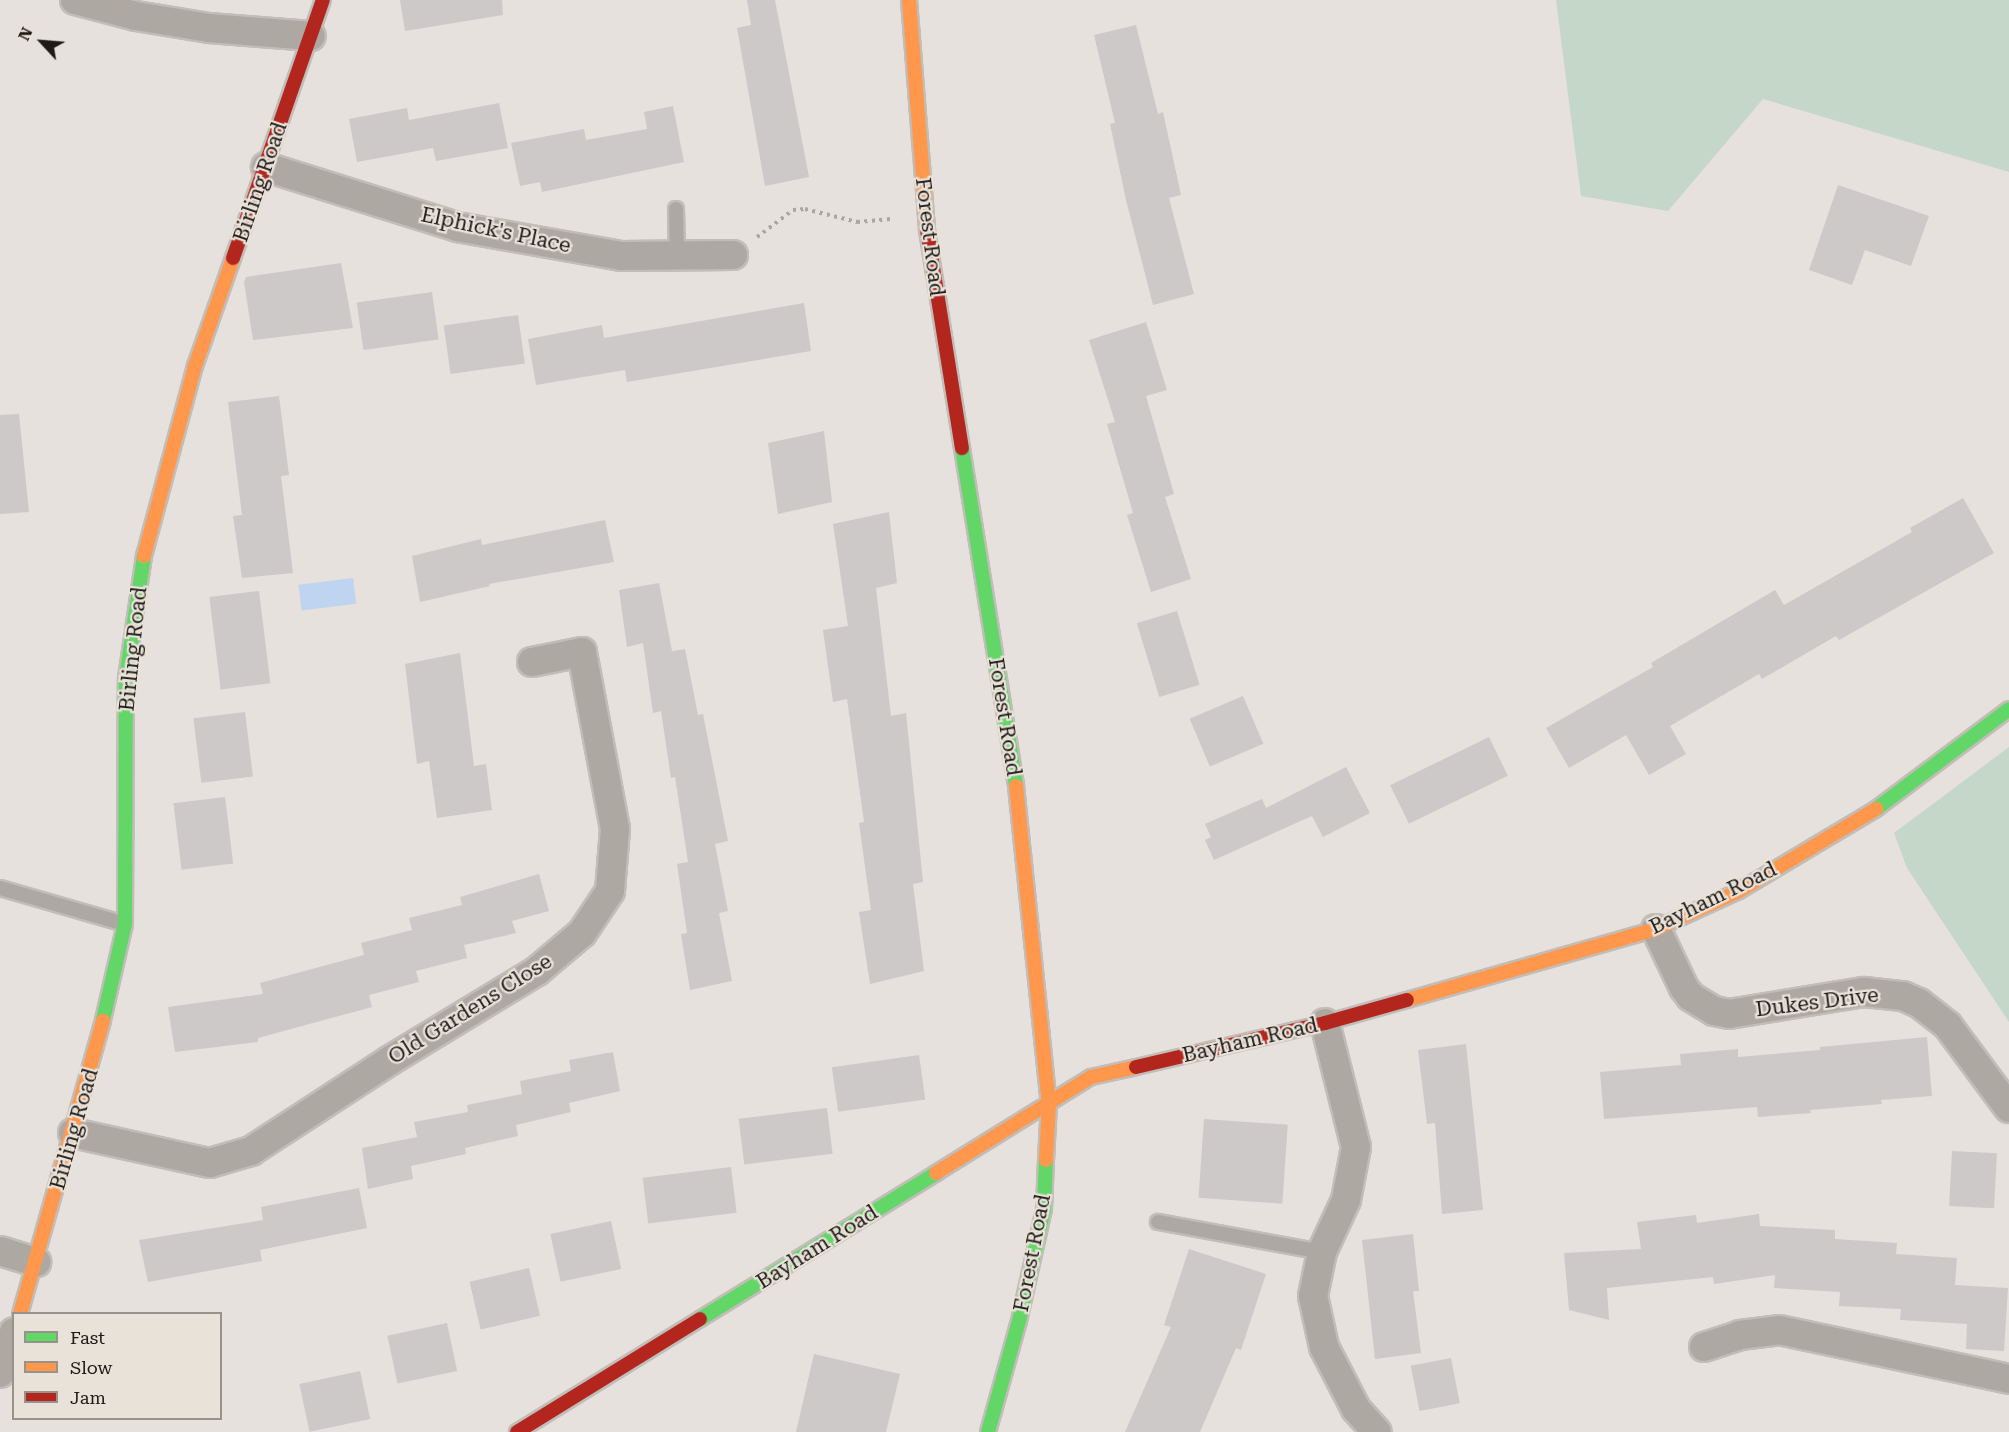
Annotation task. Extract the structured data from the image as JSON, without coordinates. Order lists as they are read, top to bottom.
{
  "streets": {
    "street": [
      "Birling Road",
      "Elphick's Place",
      "Forest Road",
      "Bayham Road",
      "Dukes Drive",
      "Old Gardens Close"
    ]
  },
  "crossings": [
    ["Birling Road", "Elphick's Place"],
    ["Birling Road", "Old Gardens Close"],
    ["Forest Road", "Bayham Road"],
    ["Bayham Road", "Dukes Drive"]
  ],
  "legend": ["Fast", "Slow", "Jam"],
  "north": "top left"
}
